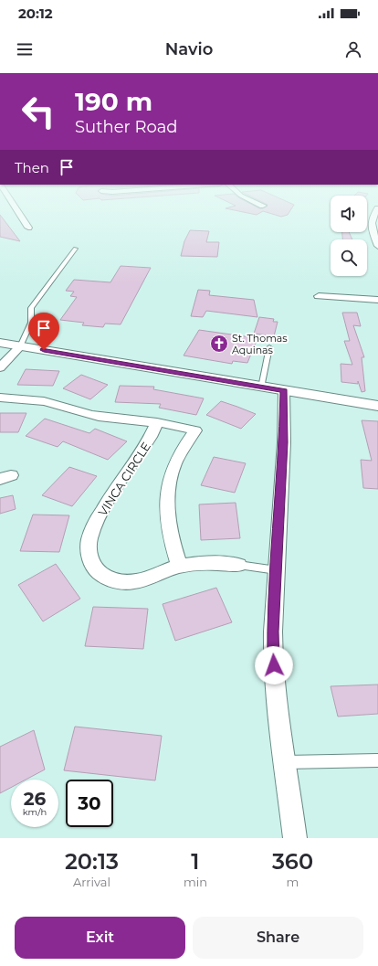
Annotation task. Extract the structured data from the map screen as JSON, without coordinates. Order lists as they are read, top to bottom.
{
  "streets": {
    "street": ["VINCA CIRCLE"]
  },
  "places": {
    "church": ["St. Thomas Aquinas"]
  },
  "page": {
    "status": "20:12",
    "header": "Navio",
    "turn": ["190 m", "Suther Road"],
    "then": "Then",
    "speed": "26 km/h",
    "limit": "30",
    "eta": [
      "20:13",
      "Arrival",
      "1",
      "min",
      "360",
      "m"
    ],
    "buttons": ["Exit", "Share"]
  }
}
